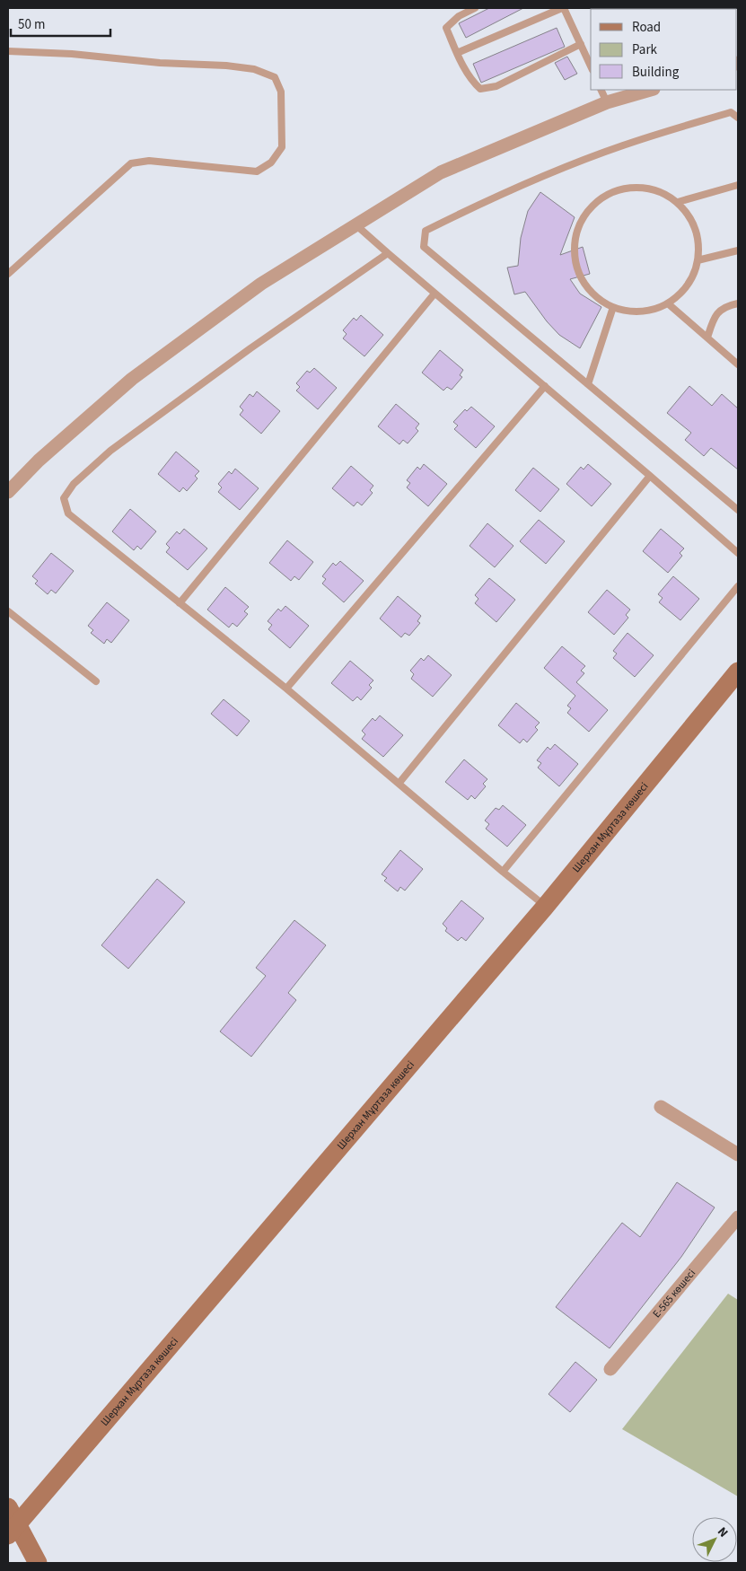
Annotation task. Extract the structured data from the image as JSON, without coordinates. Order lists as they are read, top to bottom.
{
  "streets": {
    "main road": ["Шерхан Мұртаза көшесі"],
    "street": ["Е-565 көшесі"]
  },
  "legend": ["Road", "Park", "Building"],
  "scale_bar": "50 m",
  "north": "top right"
}
